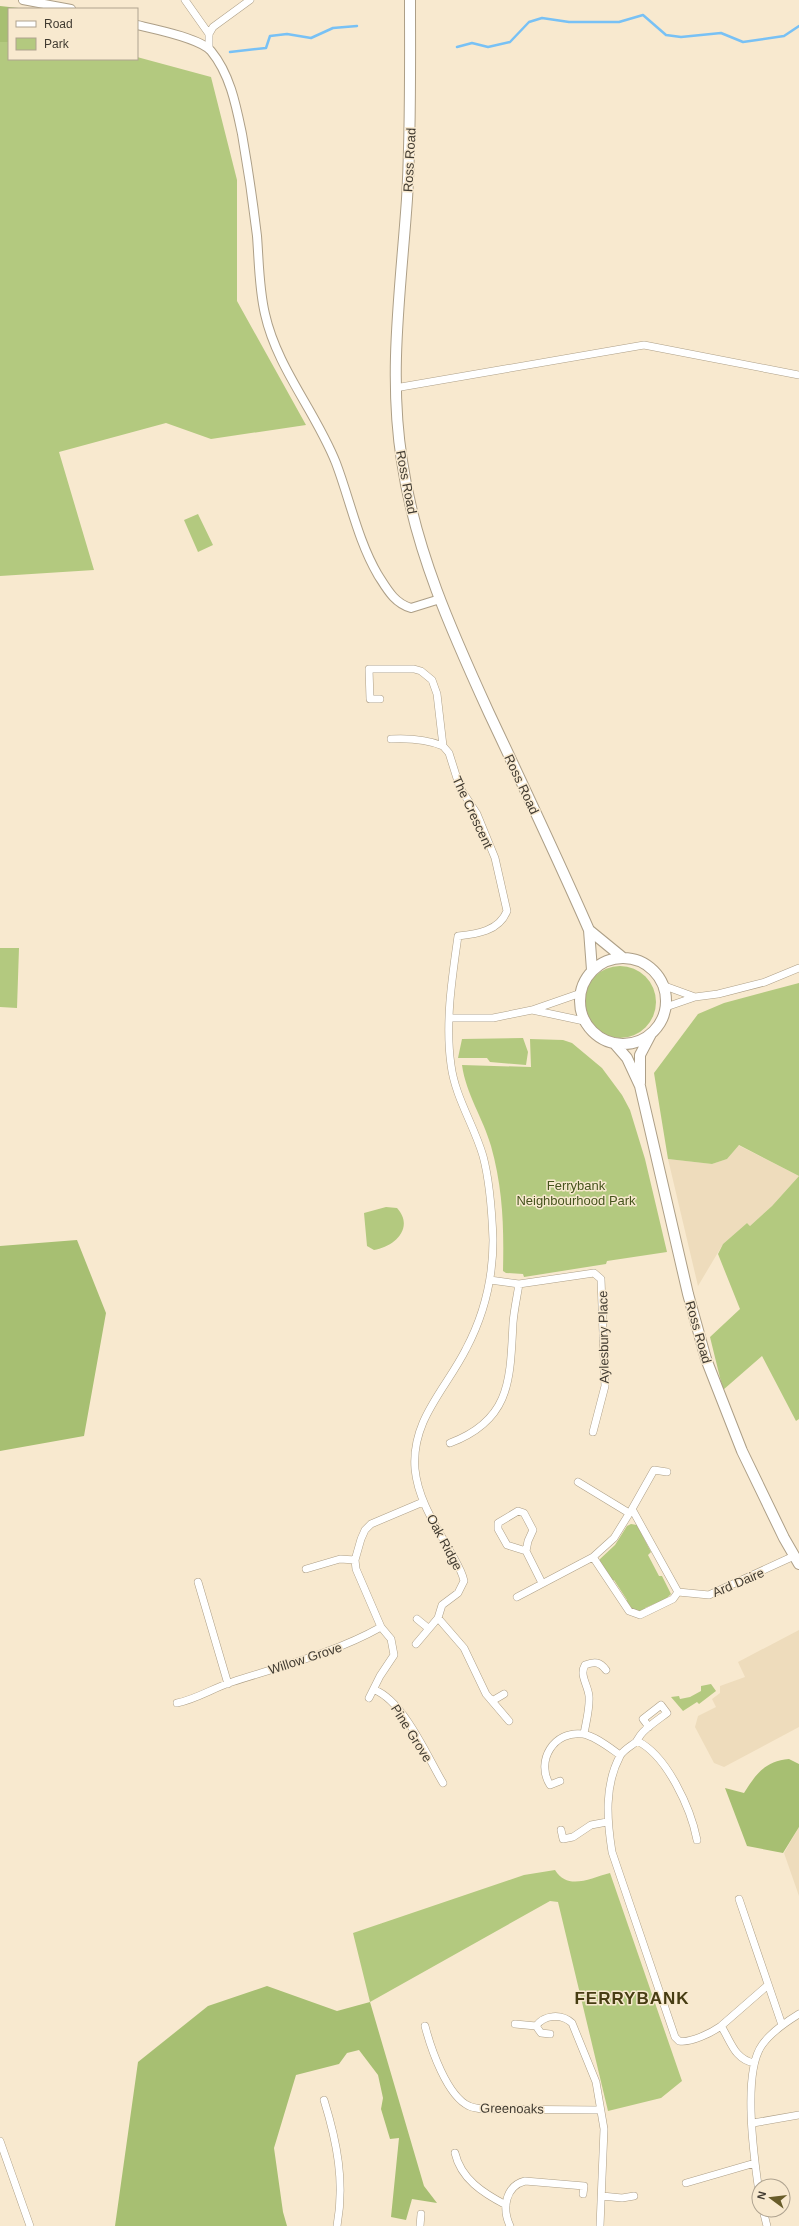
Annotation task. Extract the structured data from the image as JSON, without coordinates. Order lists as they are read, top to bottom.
{
  "streets": {
    "main road": ["Ross Road"],
    "street": [
      "The Crescent",
      "Aylesbury Place",
      "Oak Ridge",
      "Ard Daire",
      "Willow Grove",
      "Pine Grove",
      "Greenoaks"
    ]
  },
  "crossings": [
    ["Ross Road", "Ard Daire"]
  ],
  "districts": ["FERRYBANK"],
  "parks": ["Ferrybank Neighbourhood Park"],
  "legend": ["Road", "Park"],
  "north": "left"
}
